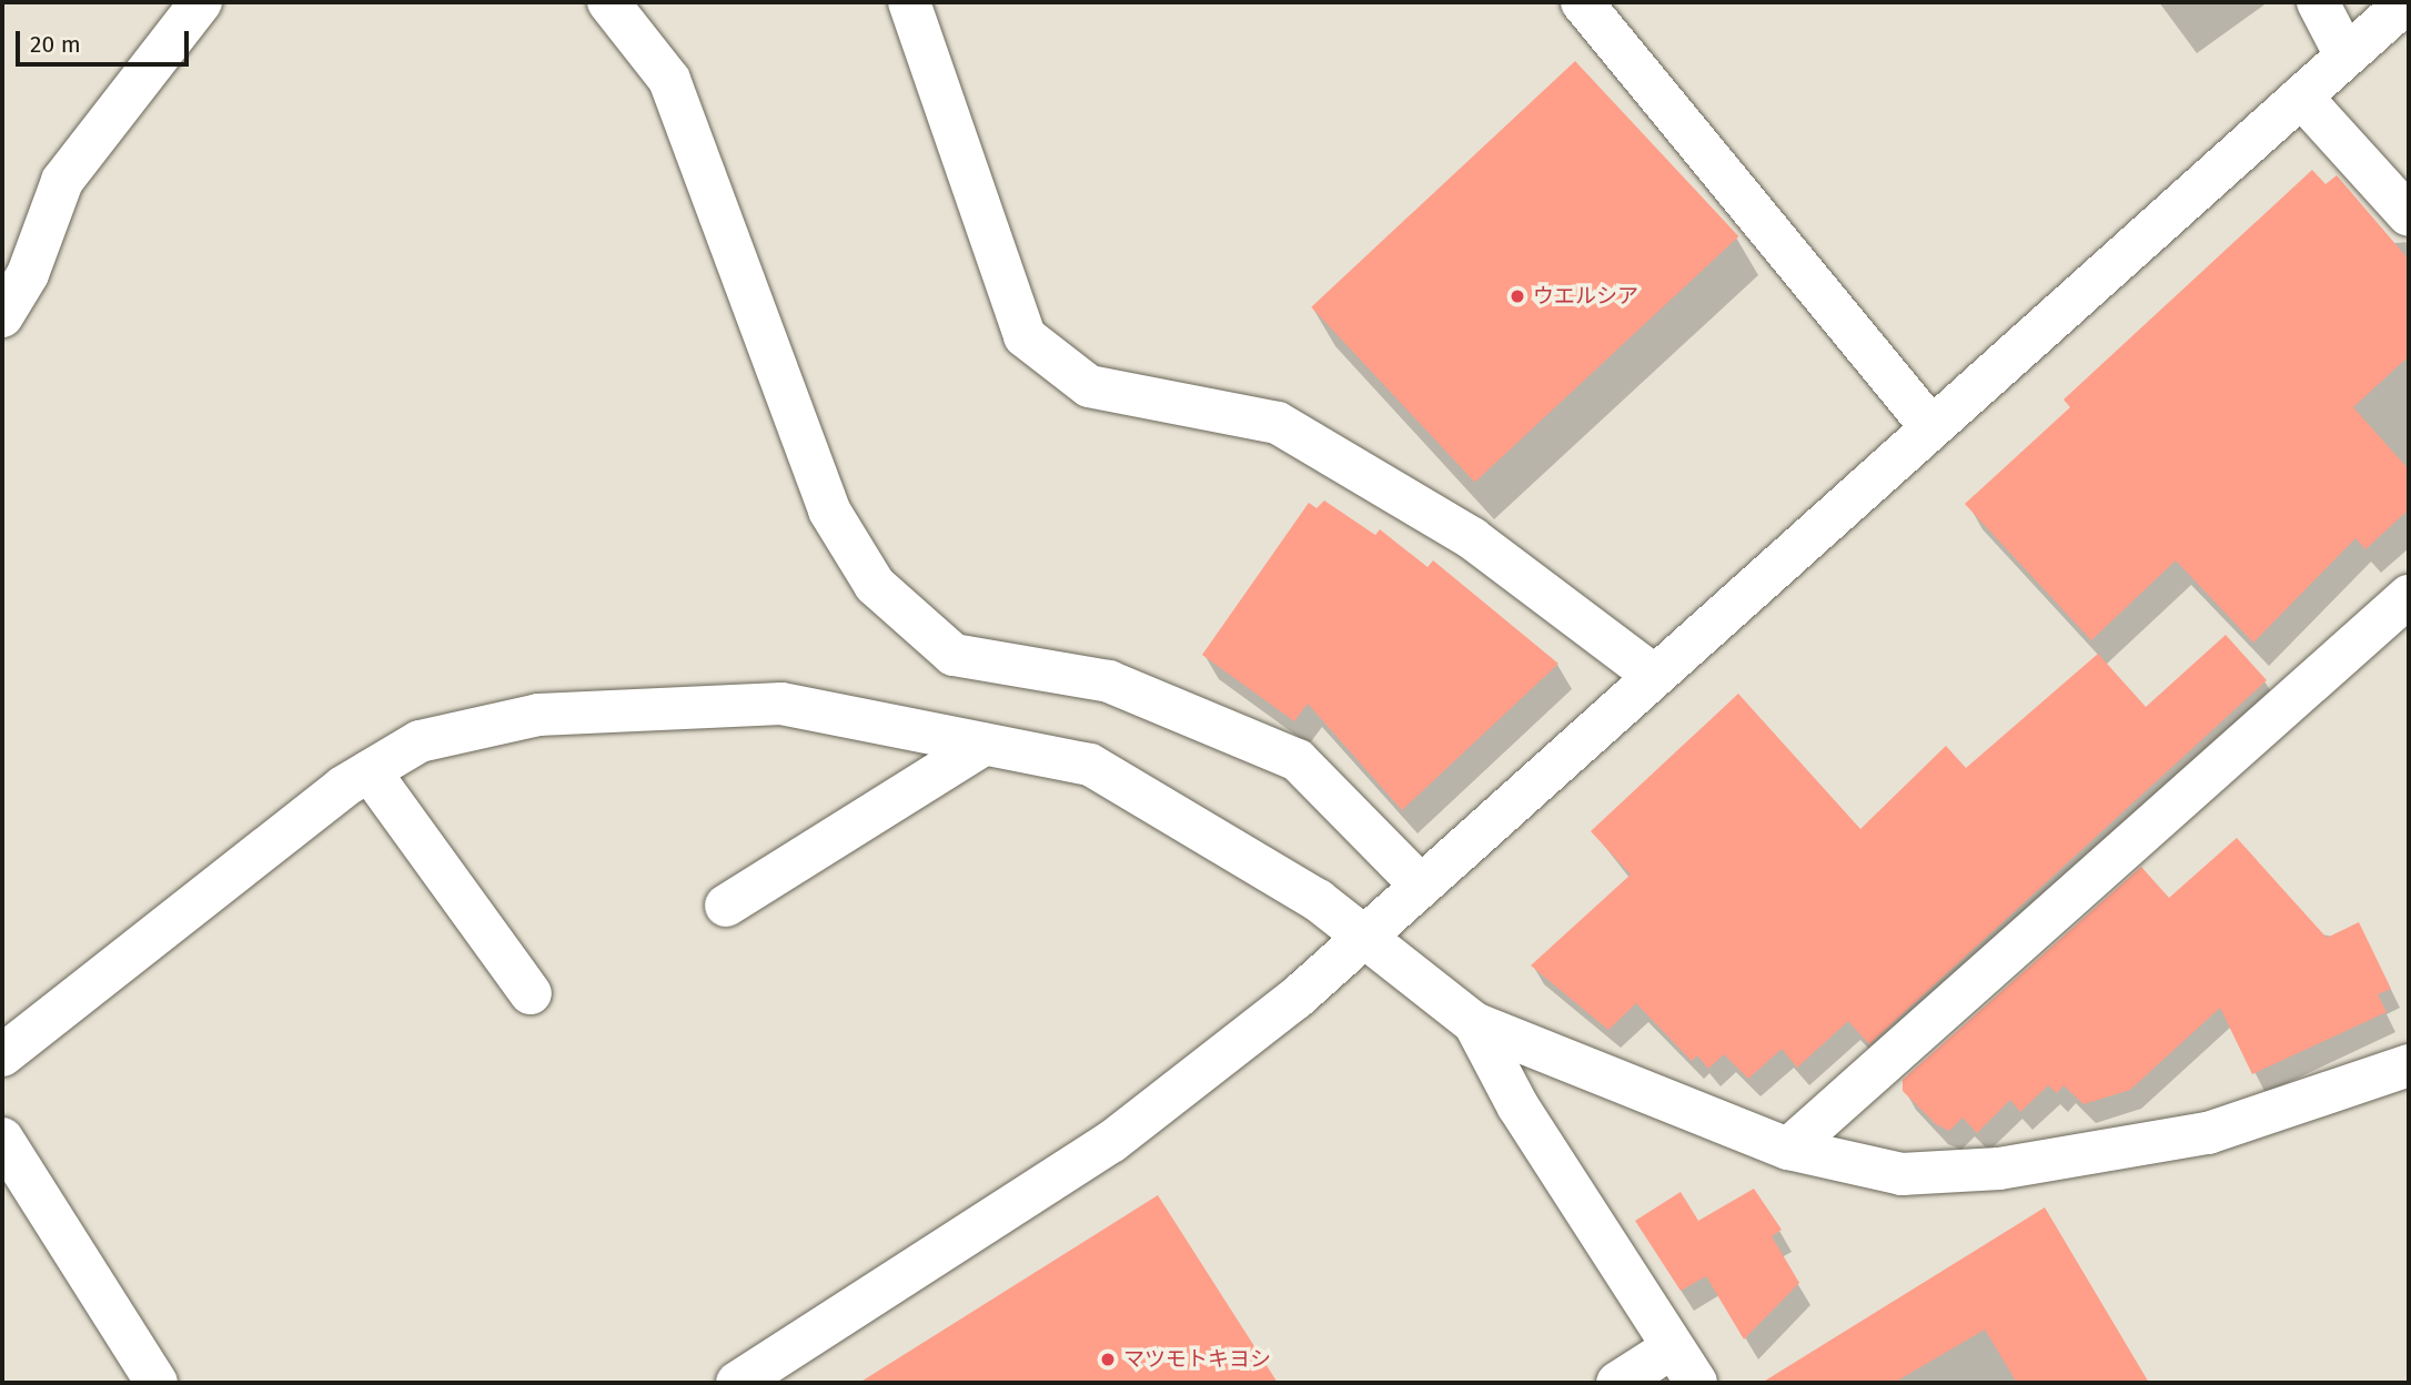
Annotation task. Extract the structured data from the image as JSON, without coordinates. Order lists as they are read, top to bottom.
{
  "places": ["ウエルシア", "マツモトキヨシ"],
  "scale_bar": "20 m"
}
